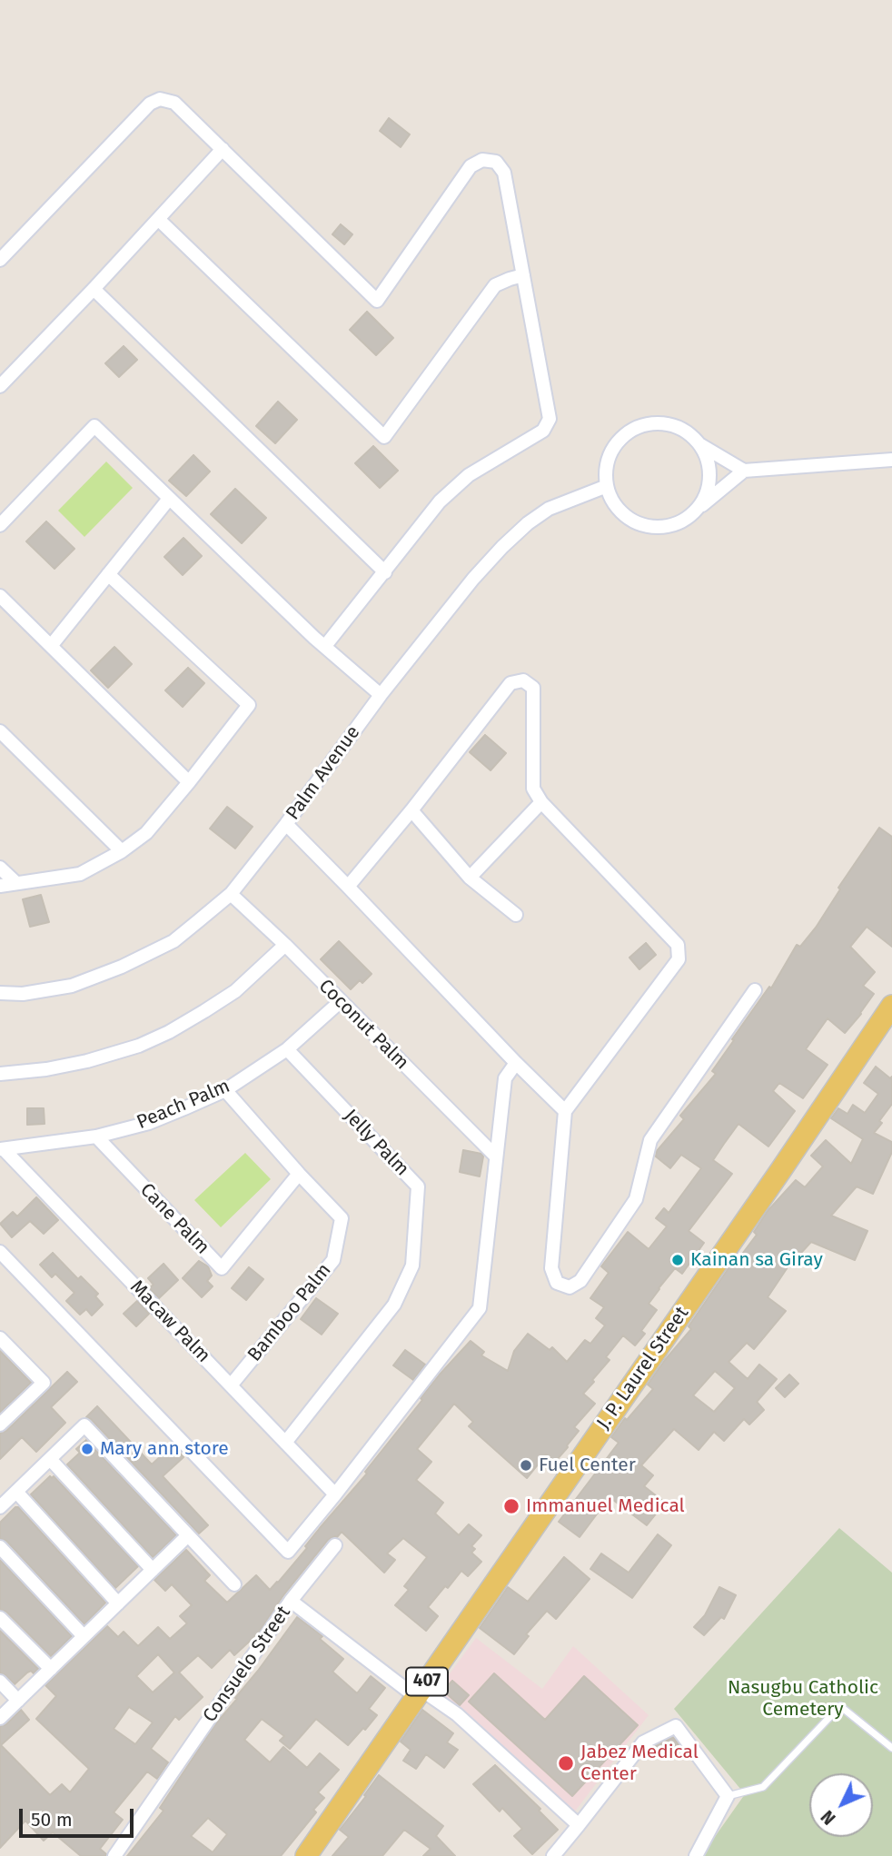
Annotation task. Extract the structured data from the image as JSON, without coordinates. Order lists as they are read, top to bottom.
{
  "streets": {
    "main road": ["J. P. Laurel Street", "407"],
    "street": [
      "Palm Avenue",
      "Coconut Palm",
      "Peach Palm",
      "Jelly Palm",
      "Cane Palm",
      "Bamboo Palm",
      "Macaw Palm",
      "Consuelo Street"
    ]
  },
  "crossings": [
    ["Palm Avenue", "Coconut Palm"],
    ["Coconut Palm", "Peach Palm"],
    ["Peach Palm", "Jelly Palm"],
    ["Peach Palm", "Cane Palm"],
    ["Peach Palm", "Bamboo Palm"],
    ["Peach Palm", "Macaw Palm"],
    ["Jelly Palm", "Macaw Palm"],
    ["Cane Palm", "Bamboo Palm"],
    ["Bamboo Palm", "Macaw Palm"],
    ["J. P. Laurel Street", "Consuelo Street"]
  ],
  "parks": ["Nasugbu Catholic Cemetery"],
  "places": [
    "Kainan sa Giray",
    "Mary ann store",
    "Fuel Center",
    "Immanuel Medical",
    "Jabez Medical Center"
  ],
  "scale_bar": "50 m",
  "north": "bottom left"
}
